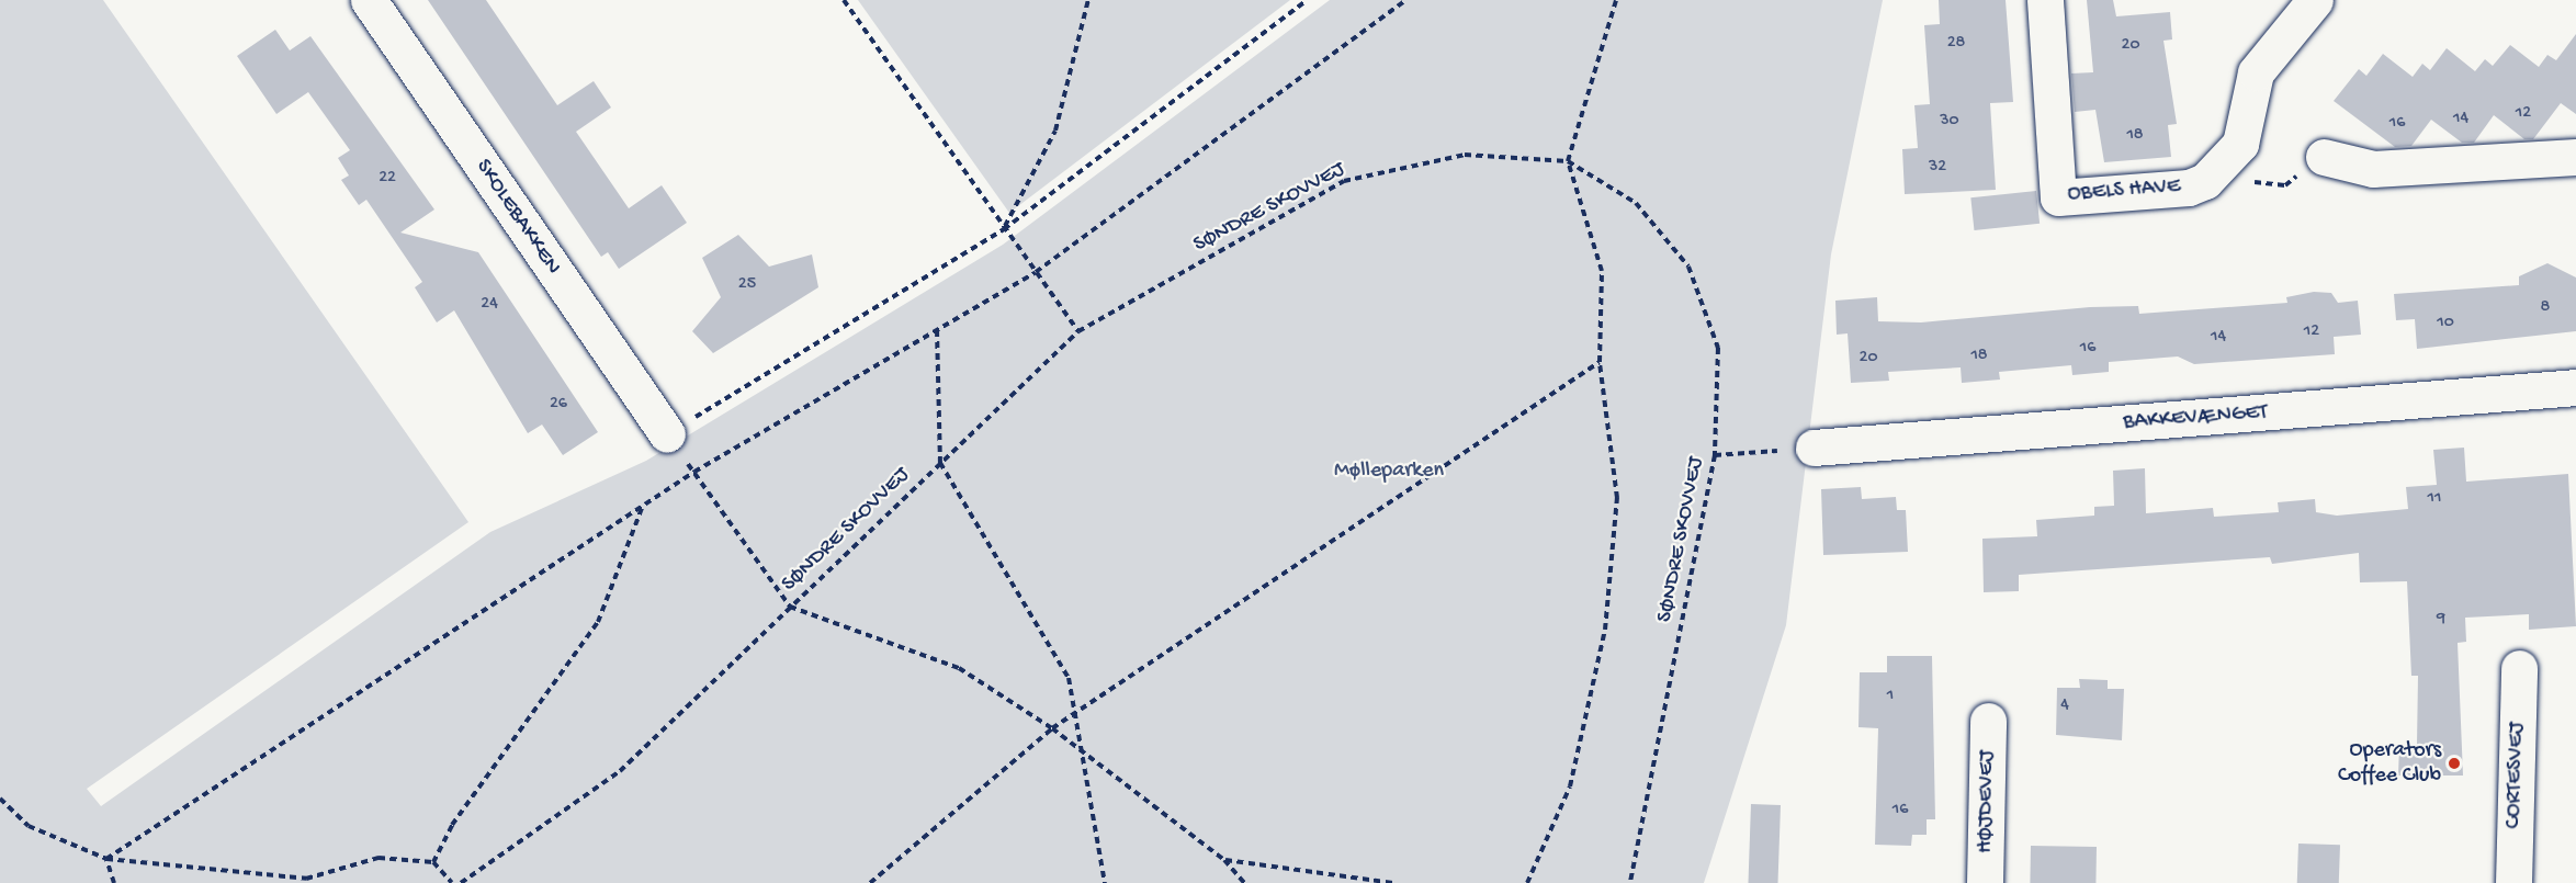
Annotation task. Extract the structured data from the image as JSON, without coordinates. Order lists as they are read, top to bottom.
{
  "streets": {
    "street": [
      "OBELS HAVE",
      "SKOLEBAKKEN",
      "BAKKEVÆNGET",
      "CORTESVEJ",
      "HØJDEVEJ"
    ],
    "path": ["SØNDRE SKOVVEJ"]
  },
  "parks": ["Mølleparken"],
  "places": ["Operators Coffee Club"],
  "house_numbers": [
    "28",
    "20",
    "12",
    "14",
    "30",
    "16",
    "18",
    "32",
    "22",
    "25",
    "24",
    "8",
    "10",
    "12",
    "14",
    "16",
    "18",
    "20",
    "26",
    "11",
    "9",
    "1",
    "4",
    "16"
  ]
}
